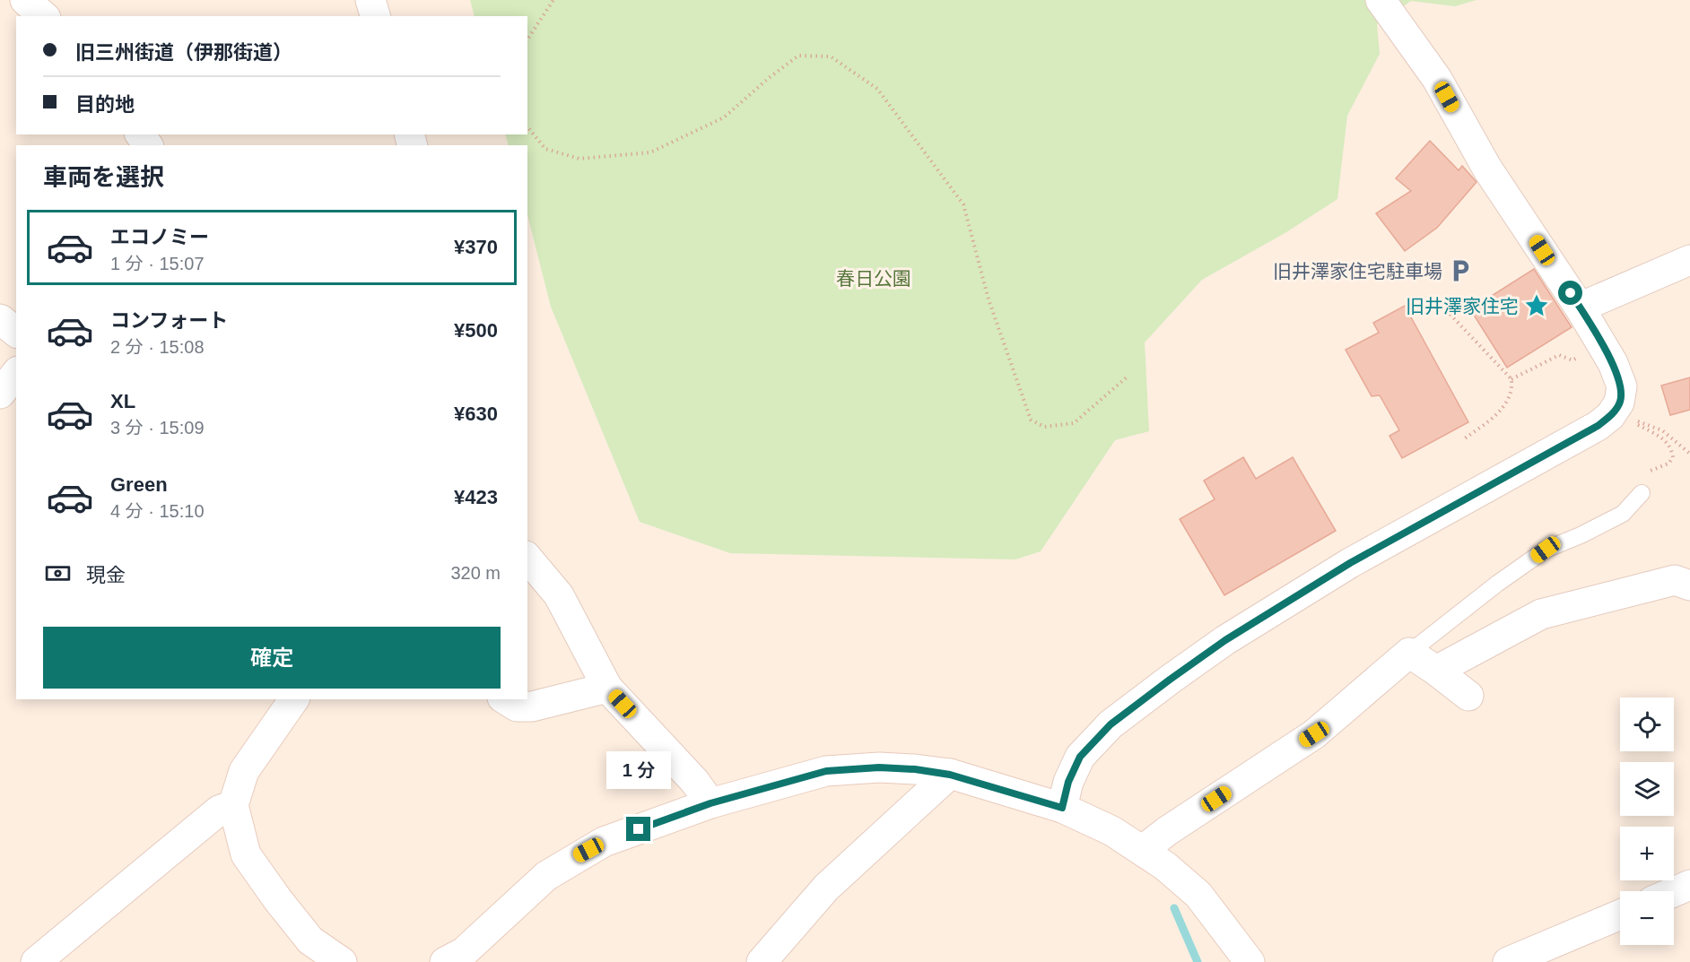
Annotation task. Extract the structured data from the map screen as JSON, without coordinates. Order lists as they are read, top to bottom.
{
  "parks": ["春日公園"],
  "places": {
    "parking": ["旧井澤家住宅駐車場"],
    "place": ["旧井澤家住宅"]
  },
  "page": {
    "banner": ["旧三州街道（伊那街道）", "目的地"],
    "heading": "車両を選択",
    "list": [
      {
        "name": "エコノミー",
        "note": "1 分 · 15:07",
        "value": "¥370"
      },
      {
        "name": "コンフォート",
        "note": "2 分 · 15:08",
        "value": "¥500"
      },
      {
        "name": "XL",
        "note": "3 分 · 15:09",
        "value": "¥630"
      },
      {
        "name": "Green",
        "note": "4 分 · 15:10",
        "value": "¥423"
      }
    ],
    "pay": ["現金", "320 m"],
    "buttons": "確定",
    "map_buttons": ["+", "−"],
    "bubble": "1 分"
  }
}
